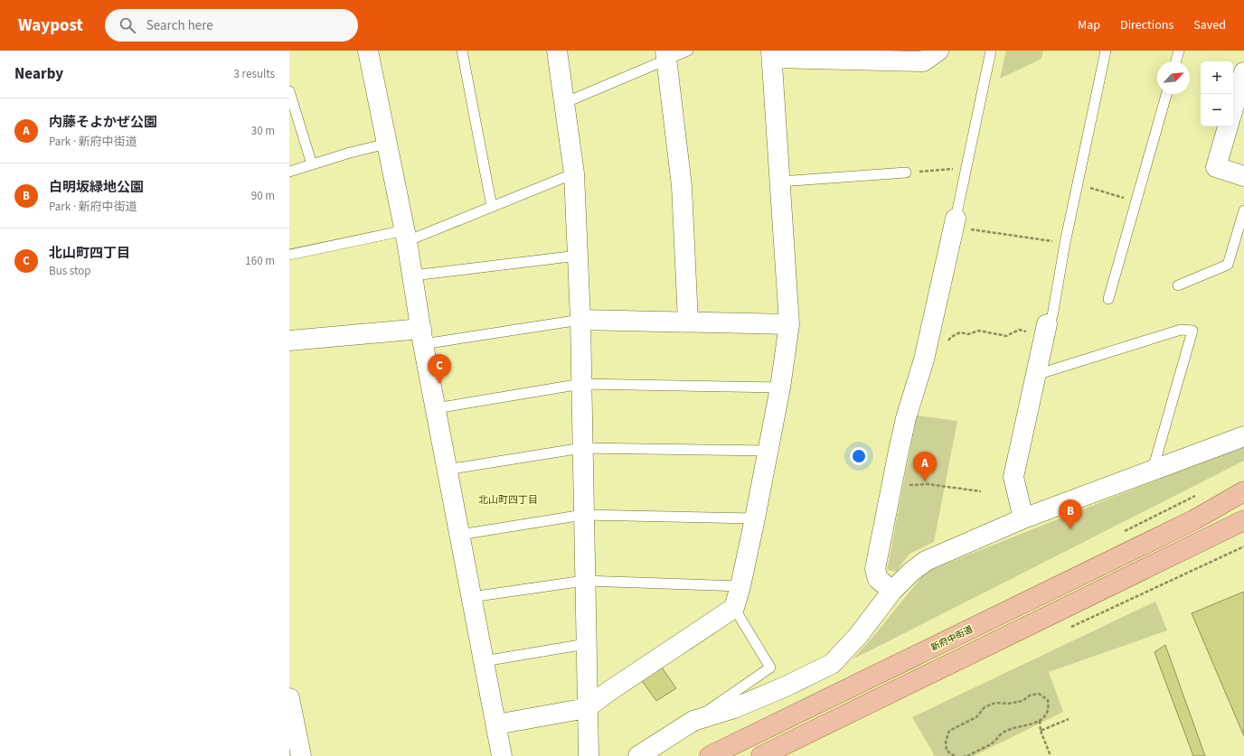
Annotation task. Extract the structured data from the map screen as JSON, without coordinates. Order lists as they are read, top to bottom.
{
  "streets": {
    "main road": ["新府中街道"]
  },
  "districts": ["北山町四丁目"],
  "north": "top right",
  "page": {
    "header": "Waypost",
    "search": "Search here",
    "nav": ["Map", "Directions", "Saved"],
    "heading": ["Nearby", "3 results"],
    "map_buttons": ["+", "−"],
    "list": [
      {
        "mark": "A",
        "name": "内藤そよかぜ公園",
        "note": "Park · 新府中街道",
        "value": "30 m"
      },
      {
        "mark": "B",
        "name": "白明坂緑地公園",
        "note": "Park · 新府中街道",
        "value": "90 m"
      },
      {
        "mark": "C",
        "name": "北山町四丁目",
        "note": "Bus stop",
        "value": "160 m"
      }
    ],
    "pins": ["C", "A", "B"]
  }
}
